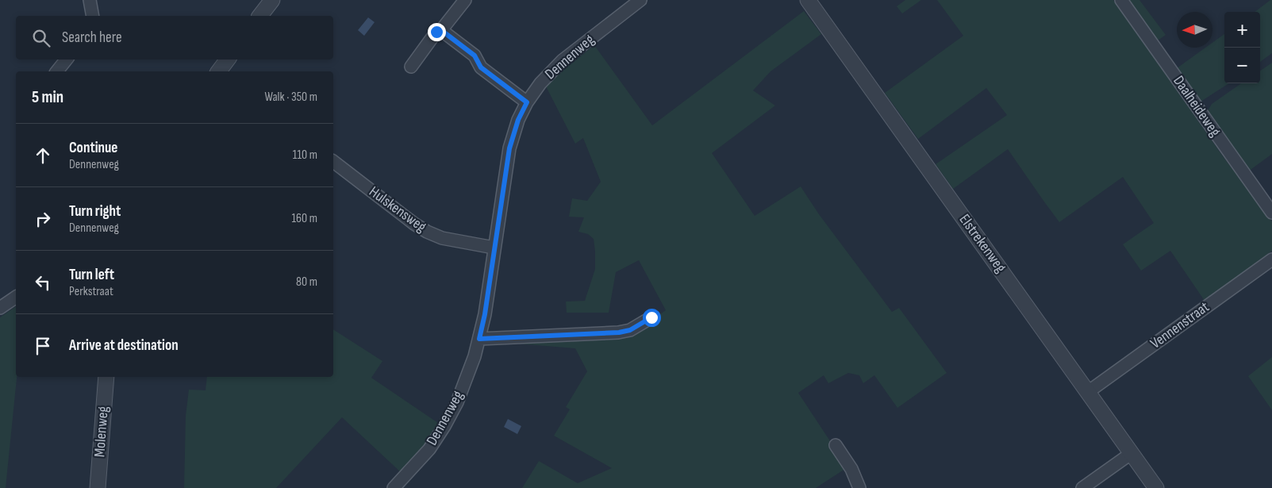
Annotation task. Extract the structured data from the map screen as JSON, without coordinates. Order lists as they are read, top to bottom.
{
  "streets": {
    "street": [
      "Dennenweg",
      "Daalheideweg",
      "Hulskensweg",
      "Elstrekenweg",
      "Vennenstraat",
      "Molenweg"
    ]
  },
  "crossings": [
    ["Dennenweg", "Hulskensweg"],
    ["Elstrekenweg", "Vennenstraat"]
  ],
  "north": "left",
  "page": {
    "map_buttons": ["+", "−"],
    "search": "Search here",
    "heading": ["5 min", "Walk · 350 m"],
    "list": [
      ["Continue", "Dennenweg", "110 m"],
      ["Turn right", "Dennenweg", "160 m"],
      ["Turn left", "Perkstraat", "80 m"],
      "Arrive at destination"
    ]
  }
}
